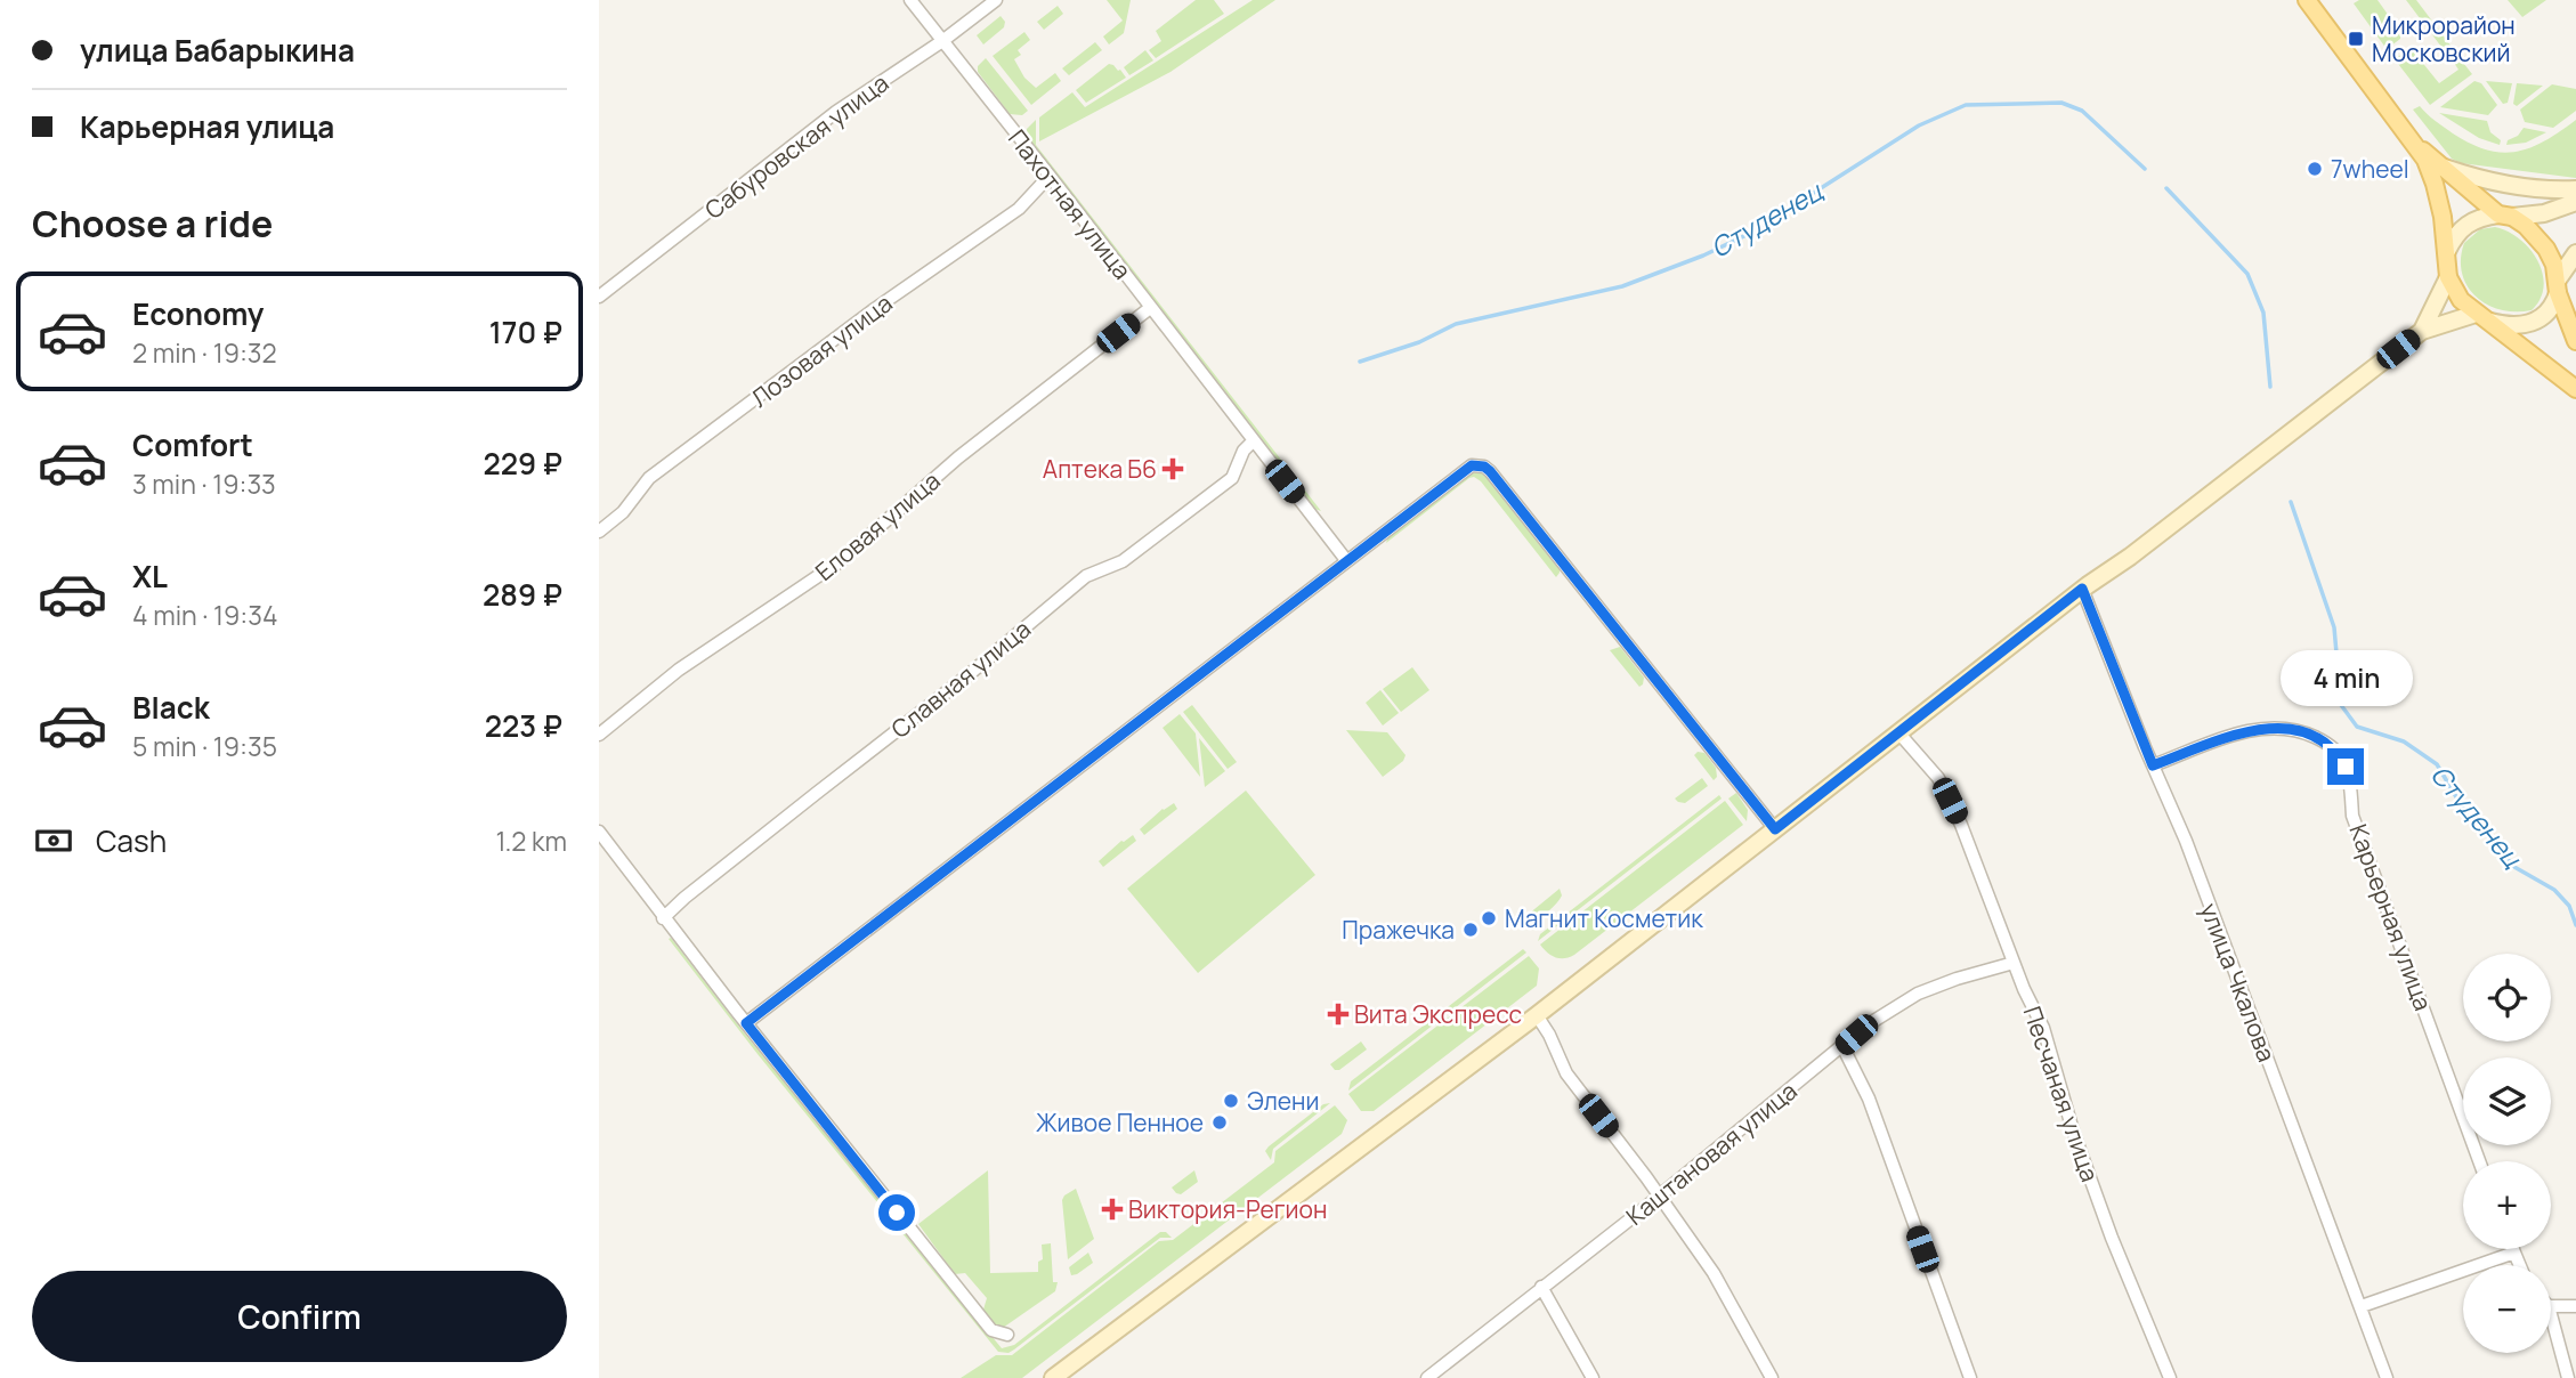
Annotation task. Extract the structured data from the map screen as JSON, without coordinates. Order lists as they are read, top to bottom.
{
  "streets": {
    "street": [
      "Сабуровская улица",
      "Пахотная улица",
      "Лозовая улица",
      "Еловая улица",
      "Славная улица",
      "Карьерная улица",
      "улица Чкалова",
      "Песчаная улица",
      "Каштановая улица"
    ]
  },
  "crossings": [
    ["Сабуровская улица", "Пахотная улица"],
    ["Пахотная улица", "Лозовая улица"],
    ["Пахотная улица", "Еловая улица"],
    ["Пахотная улица", "Славная улица"],
    ["Карьерная улица", "улица Чкалова"],
    ["Песчаная улица", "Каштановая улица"]
  ],
  "water": ["Студенец"],
  "places": {
    "transit": ["Микрорайон Московский"],
    "other": [
      "7wheel",
      "Магнит Косметик",
      "Пражечка",
      "Элени",
      "Живое Пенное"
    ],
    "health": ["Аптека Б6", "Вита Экспресс", "Виктория-Регион"]
  },
  "page": {
    "banner": ["улица Бабарыкина", "Карьерная улица"],
    "heading": "Choose a ride",
    "list": [
      {
        "name": "Economy",
        "note": "2 min · 19:32",
        "value": "170 ₽"
      },
      {
        "name": "Comfort",
        "note": "3 min · 19:33",
        "value": "229 ₽"
      },
      {
        "name": "XL",
        "note": "4 min · 19:34",
        "value": "289 ₽"
      },
      {
        "name": "Black",
        "note": "5 min · 19:35",
        "value": "223 ₽"
      }
    ],
    "bubble": "4 min",
    "pay": ["Cash", "1.2 km"],
    "map_buttons": ["+", "−"],
    "buttons": "Confirm"
  }
}
